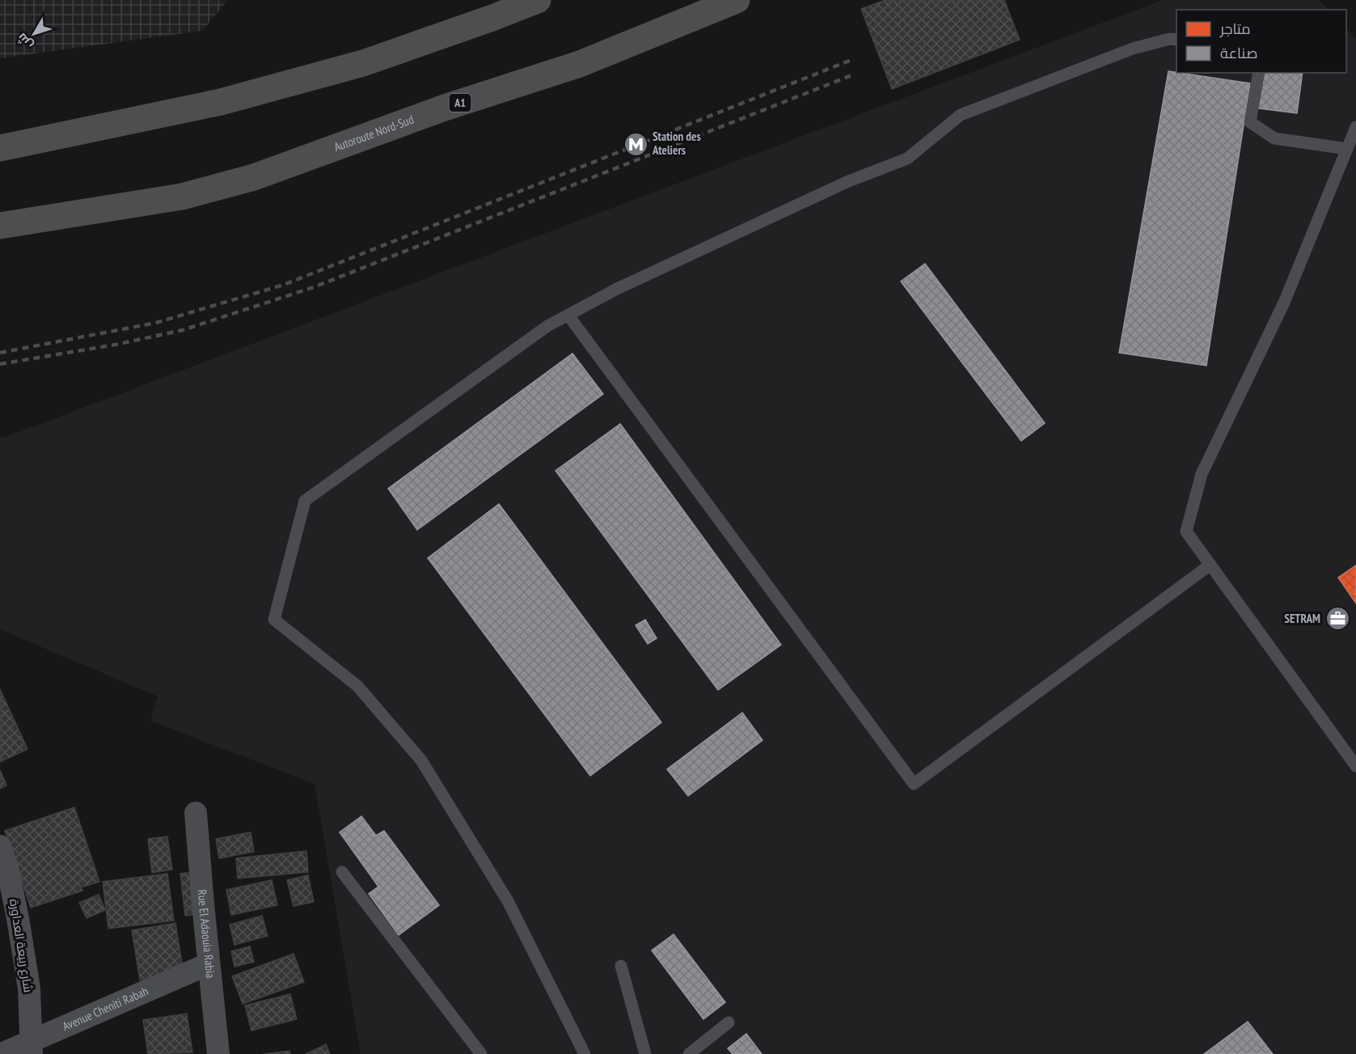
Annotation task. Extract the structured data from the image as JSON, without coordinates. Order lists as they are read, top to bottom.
{
  "streets": {
    "highway": ["A1", "Autoroute Nord-Sud"],
    "street": ["Rue El Adaouia Rabia", "شارع ربيعة العداورة", "Avenue Cheniti Rabah"]
  },
  "crossings": [
    ["Rue El Adaouia Rabia", "Avenue Cheniti Rabah"],
    ["شارع ربيعة العداورة", "Avenue Cheniti Rabah"]
  ],
  "places": {
    "metro station": ["Station des Ateliers"],
    "office": ["SETRAM"]
  },
  "legend": ["متاجر", "صناعة"],
  "north": "bottom left"
}
